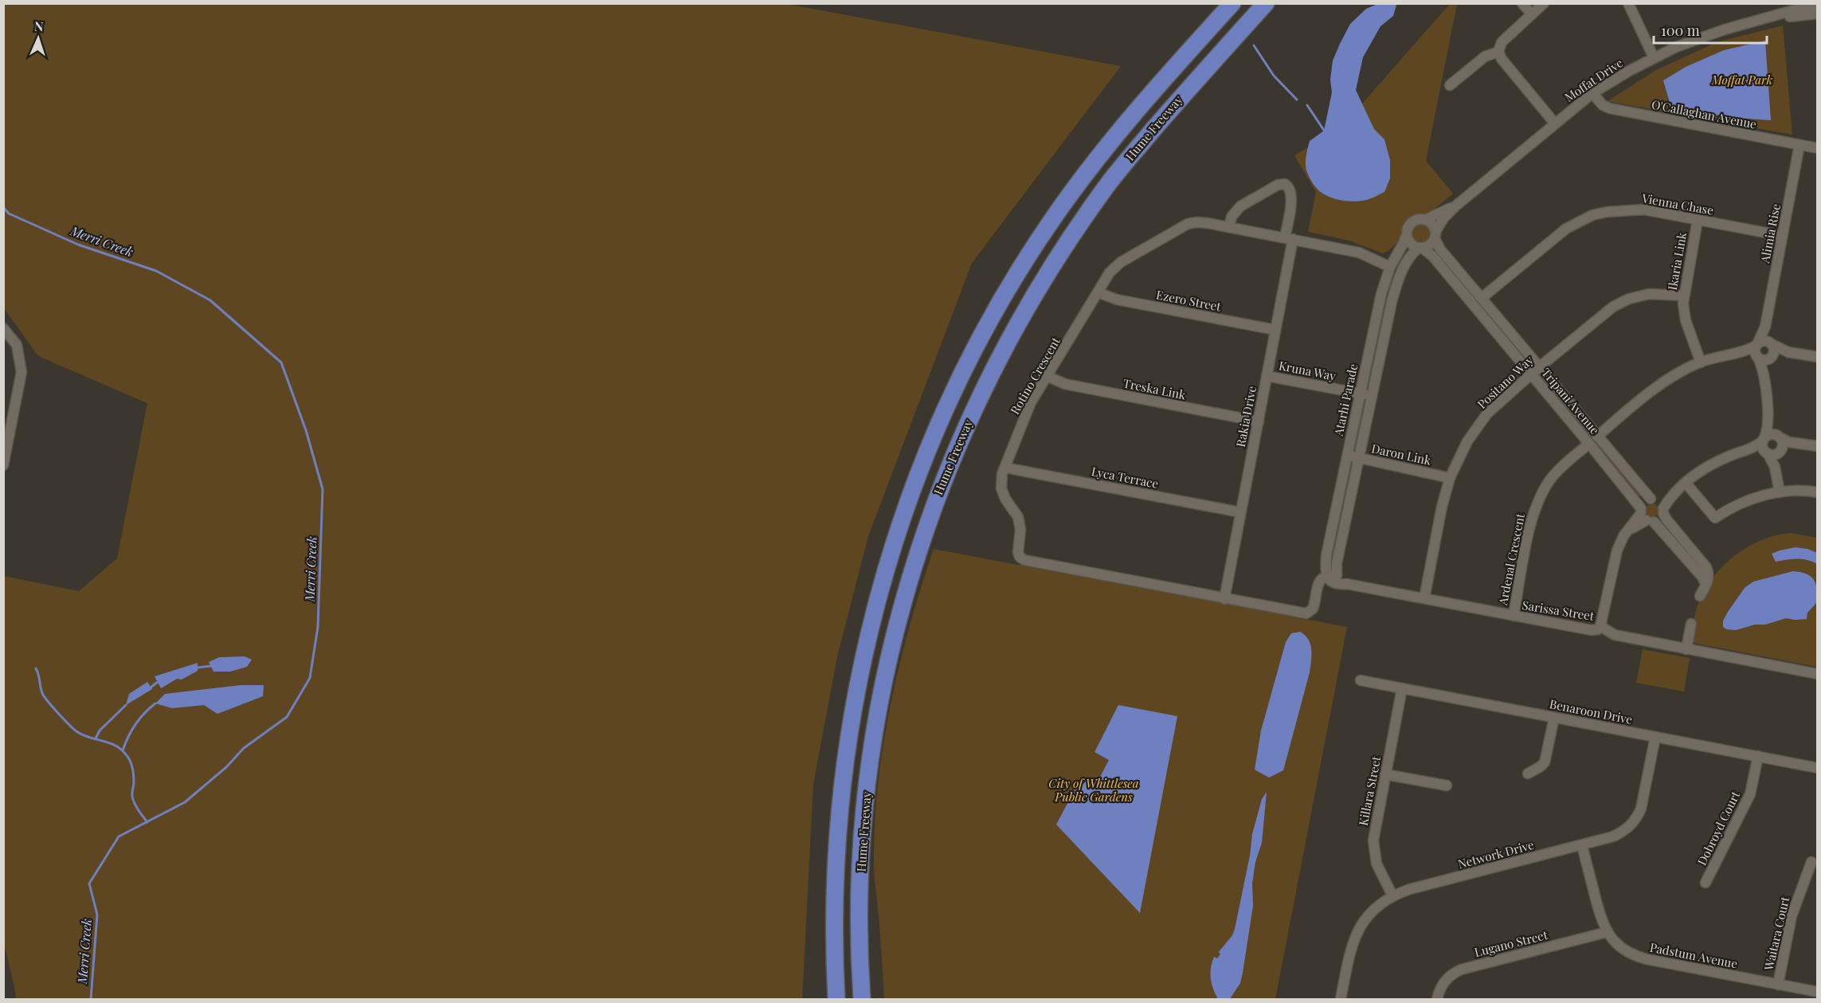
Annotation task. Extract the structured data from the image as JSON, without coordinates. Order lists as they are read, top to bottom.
{
  "streets": {
    "highway": ["Hume Freeway"],
    "street": [
      "Moffat Drive",
      "O'Callaghan Avenue",
      "Vienna Chase",
      "Alimia Rise",
      "Ikaria Link",
      "Ezero Street",
      "Kruna Way",
      "Rotino Crescent",
      "Positano Way",
      "Treska Link",
      "Atarhi Parade",
      "Tripani Avenue",
      "Rakia Drive",
      "Daron Link",
      "Lyca Terrace",
      "Ardenal Crescent",
      "Sarissa Street",
      "Benaroon Drive",
      "Killara Street",
      "Dobroyd Court",
      "Network Drive",
      "Waitara Court",
      "Lugano Street",
      "Padstum Avenue"
    ]
  },
  "crossings": [
    ["Moffat Drive", "O'Callaghan Avenue"],
    ["Moffat Drive", "Atarhi Parade"],
    ["Moffat Drive", "Tripani Avenue"],
    ["O'Callaghan Avenue", "Alimia Rise"],
    ["Vienna Chase", "Alimia Rise"],
    ["Vienna Chase", "Ikaria Link"],
    ["Vienna Chase", "Tripani Avenue"],
    ["Ikaria Link", "Positano Way"],
    ["Ezero Street", "Rotino Crescent"],
    ["Ezero Street", "Rakia Drive"],
    ["Kruna Way", "Atarhi Parade"],
    ["Kruna Way", "Rakia Drive"],
    ["Rotino Crescent", "Treska Link"],
    ["Rotino Crescent", "Atarhi Parade"],
    ["Rotino Crescent", "Rakia Drive"],
    ["Rotino Crescent", "Lyca Terrace"],
    ["Rotino Crescent", "Sarissa Street"],
    ["Positano Way", "Tripani Avenue"],
    ["Positano Way", "Daron Link"],
    ["Positano Way", "Sarissa Street"],
    ["Treska Link", "Rakia Drive"],
    ["Atarhi Parade", "Tripani Avenue"],
    ["Atarhi Parade", "Daron Link"],
    ["Atarhi Parade", "Sarissa Street"],
    ["Tripani Avenue", "Ardenal Crescent"],
    ["Rakia Drive", "Lyca Terrace"],
    ["Ardenal Crescent", "Sarissa Street"],
    ["Benaroon Drive", "Killara Street"],
    ["Benaroon Drive", "Dobroyd Court"],
    ["Benaroon Drive", "Network Drive"],
    ["Killara Street", "Network Drive"],
    ["Network Drive", "Padstum Avenue"],
    ["Waitara Court", "Padstum Avenue"],
    ["Lugano Street", "Padstum Avenue"]
  ],
  "water": ["Merri Creek"],
  "parks": ["Moffat Park", "City of Whittlesea Public Gardens"],
  "scale_bar": "100 m",
  "north": "top"
}
